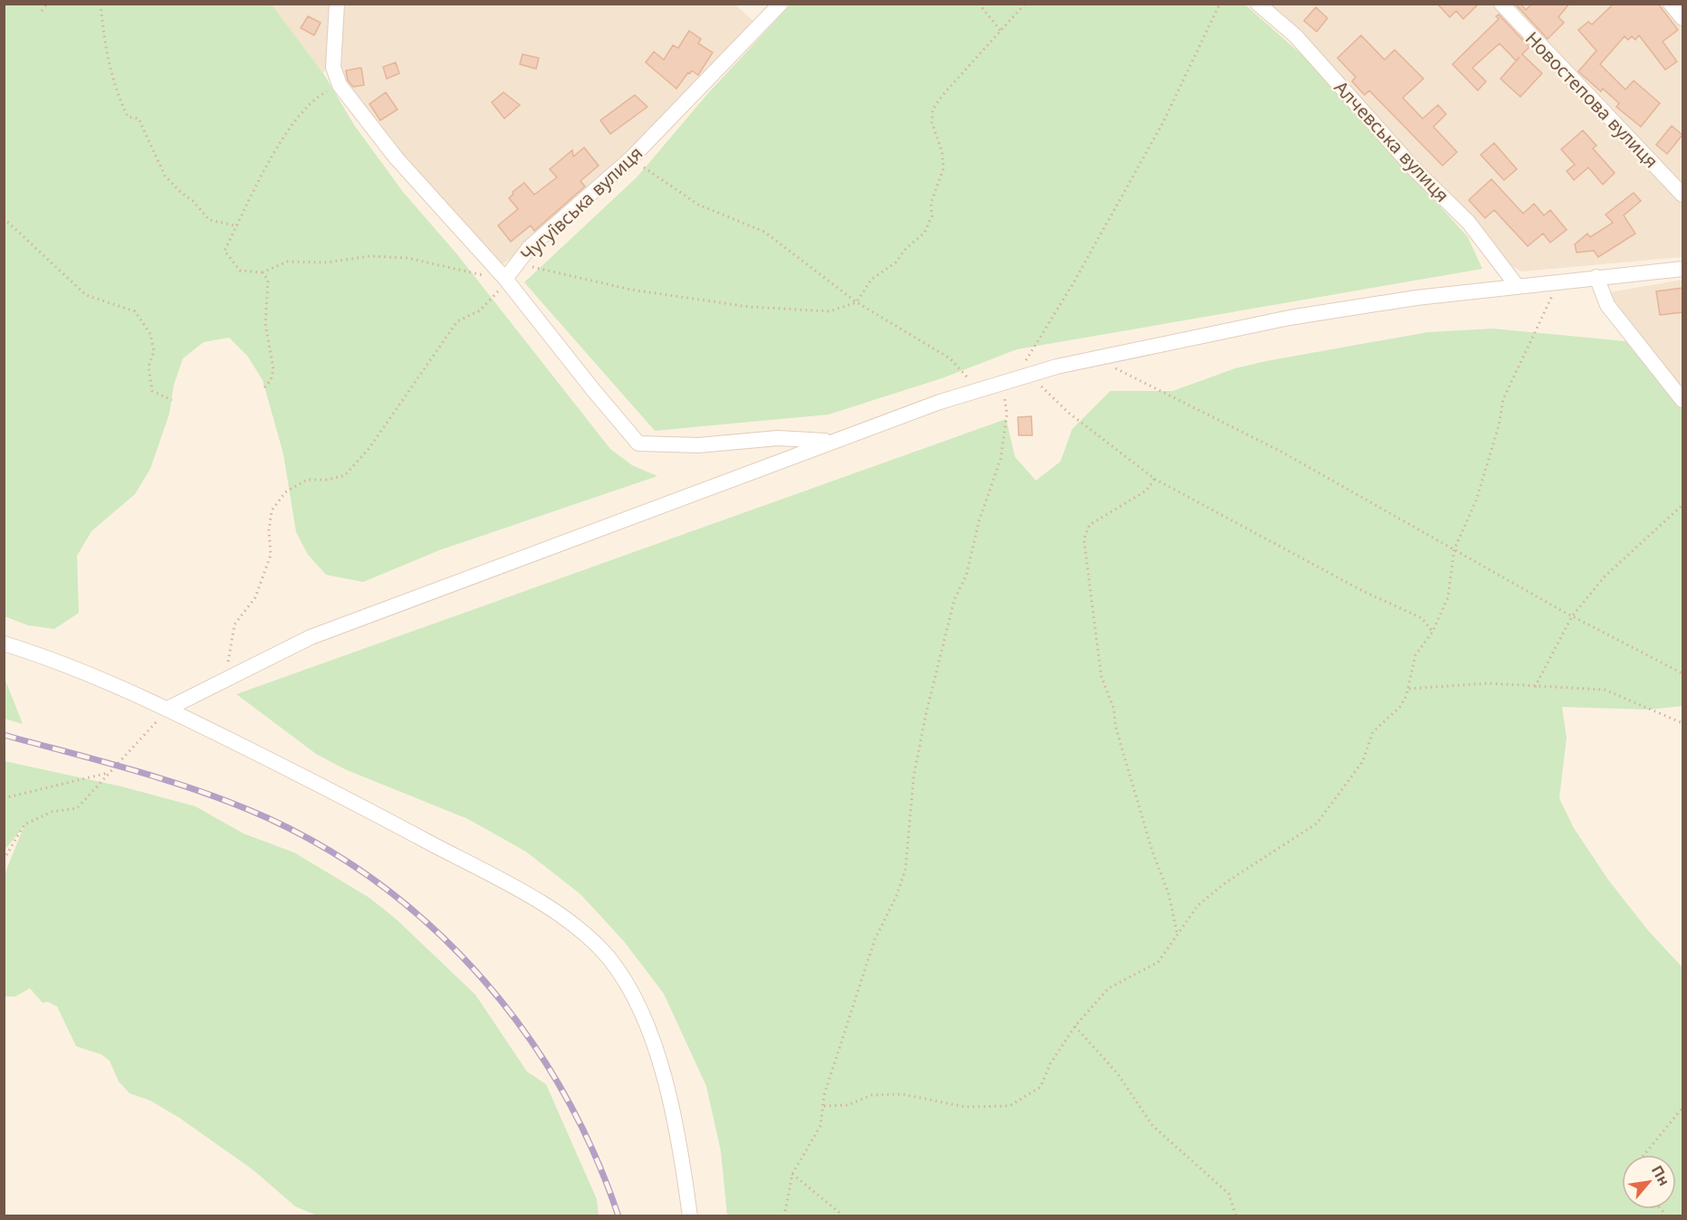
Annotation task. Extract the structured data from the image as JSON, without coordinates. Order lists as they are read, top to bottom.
{
  "streets": {
    "street": ["Новостепова вулиця", "Алчевська вулиця", "Чугуївська вулиця"]
  },
  "north": "top right"
}
